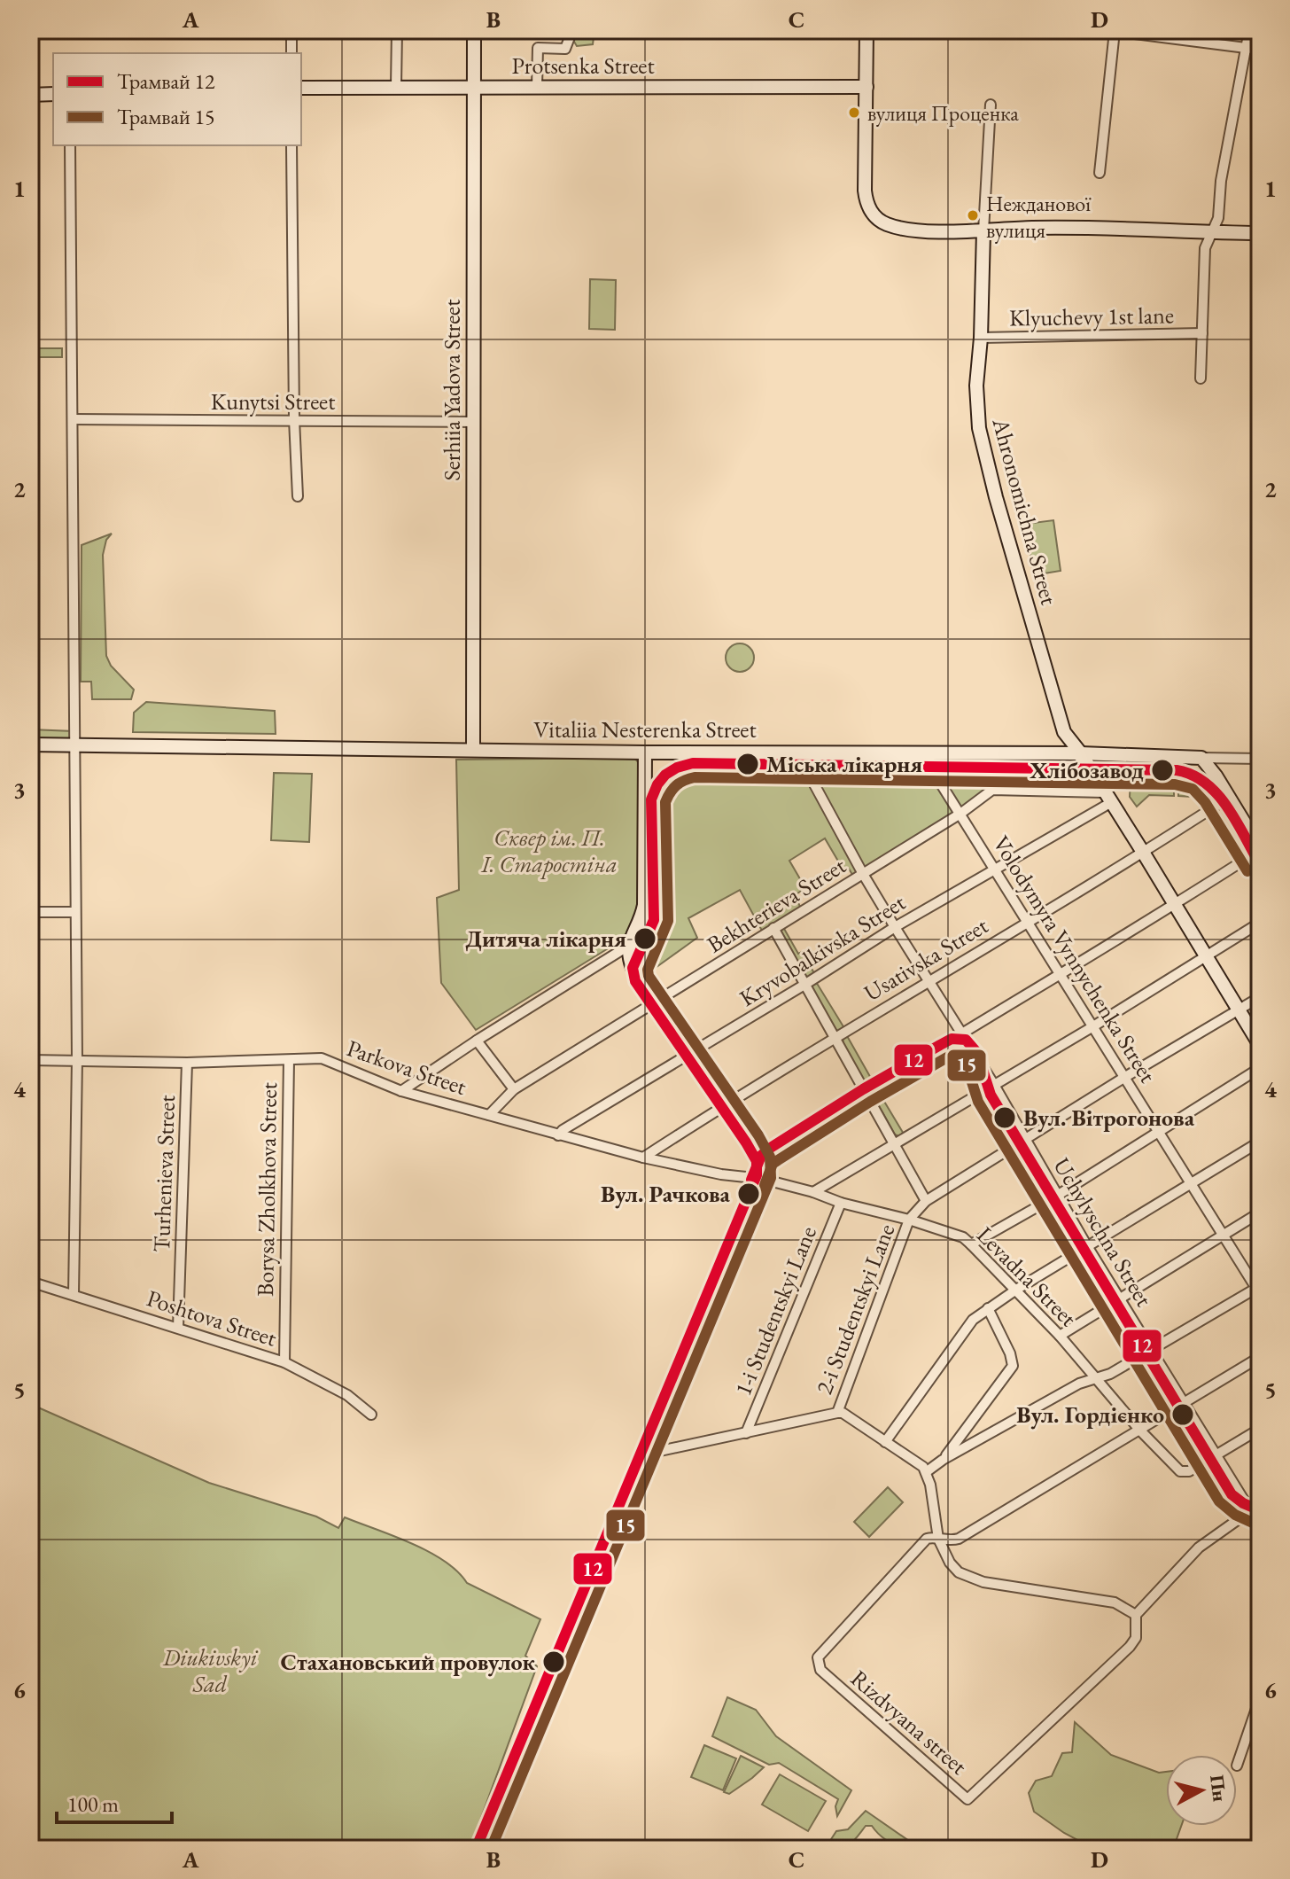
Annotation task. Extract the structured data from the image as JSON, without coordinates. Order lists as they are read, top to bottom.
{
  "streets": {
    "street": [
      "Protsenka Street",
      "Klyuchevy 1st lane",
      "Serhiia Yadova Street",
      "Kunytsi Street",
      "Ahronomichna Street",
      "Vitaliia Nesterenka Street",
      "Bekhterieva Street",
      "Kryvobalkivska Street",
      "Usativska Street",
      "Volodymyra Vynnychenka Street",
      "Parkova Street",
      "Turhenieva Street",
      "Borysa Zholkhova Street",
      "Uchylyschna Street",
      "Levadna Street",
      "2-i Studentskyi Lane",
      "1-i Studentskyi Lane",
      "Poshtova Street",
      "Rizdvyana street"
    ]
  },
  "crossings": [
    ["Protsenka Street", "Serhiia Yadova Street"],
    ["Klyuchevy 1st lane", "Ahronomichna Street"],
    ["Serhiia Yadova Street", "Kunytsi Street"],
    ["Serhiia Yadova Street", "Vitaliia Nesterenka Street"],
    ["Ahronomichna Street", "Vitaliia Nesterenka Street"],
    ["Ahronomichna Street", "Bekhterieva Street"],
    ["Ahronomichna Street", "Kryvobalkivska Street"],
    ["Ahronomichna Street", "Usativska Street"],
    ["Vitaliia Nesterenka Street", "Volodymyra Vynnychenka Street"],
    ["Vitaliia Nesterenka Street", "Uchylyschna Street"],
    ["Bekhterieva Street", "Kryvobalkivska Street"],
    ["Bekhterieva Street", "Volodymyra Vynnychenka Street"],
    ["Bekhterieva Street", "Parkova Street"],
    ["Bekhterieva Street", "Uchylyschna Street"],
    ["Kryvobalkivska Street", "Volodymyra Vynnychenka Street"],
    ["Kryvobalkivska Street", "Parkova Street"],
    ["Kryvobalkivska Street", "Uchylyschna Street"],
    ["Usativska Street", "Volodymyra Vynnychenka Street"],
    ["Usativska Street", "Parkova Street"],
    ["Usativska Street", "Uchylyschna Street"],
    ["Parkova Street", "Turhenieva Street"],
    ["Parkova Street", "Borysa Zholkhova Street"],
    ["Parkova Street", "Levadna Street"],
    ["Turhenieva Street", "Poshtova Street"],
    ["Borysa Zholkhova Street", "Poshtova Street"],
    ["Uchylyschna Street", "Levadna Street"],
    ["Levadna Street", "2-i Studentskyi Lane"],
    ["Levadna Street", "1-i Studentskyi Lane"]
  ],
  "parks": ["Сквер ім. П. І. Старостіна", "Diukivskyi Sad"],
  "places": [
    "вулиця Проценка",
    "Нежданової вулиця",
    "Міська лікарня",
    "Хлібозавод",
    "Дитяча лікарня",
    "Вул. Вітрогонова",
    "Вул. Рачкова",
    "Вул. Гордієнко",
    "Стахановський провулок"
  ],
  "lines": ["tram line 12", "tram line 15"],
  "legend": ["Трамвай 12", "Трамвай 15"],
  "scale_bar": "100 m",
  "north": "right",
  "grid": {
    "columns": [
      "A",
      "B",
      "C",
      "D"
    ],
    "rows": [
      "1",
      "2",
      "3",
      "4",
      "5",
      "6"
    ]
  }
}
